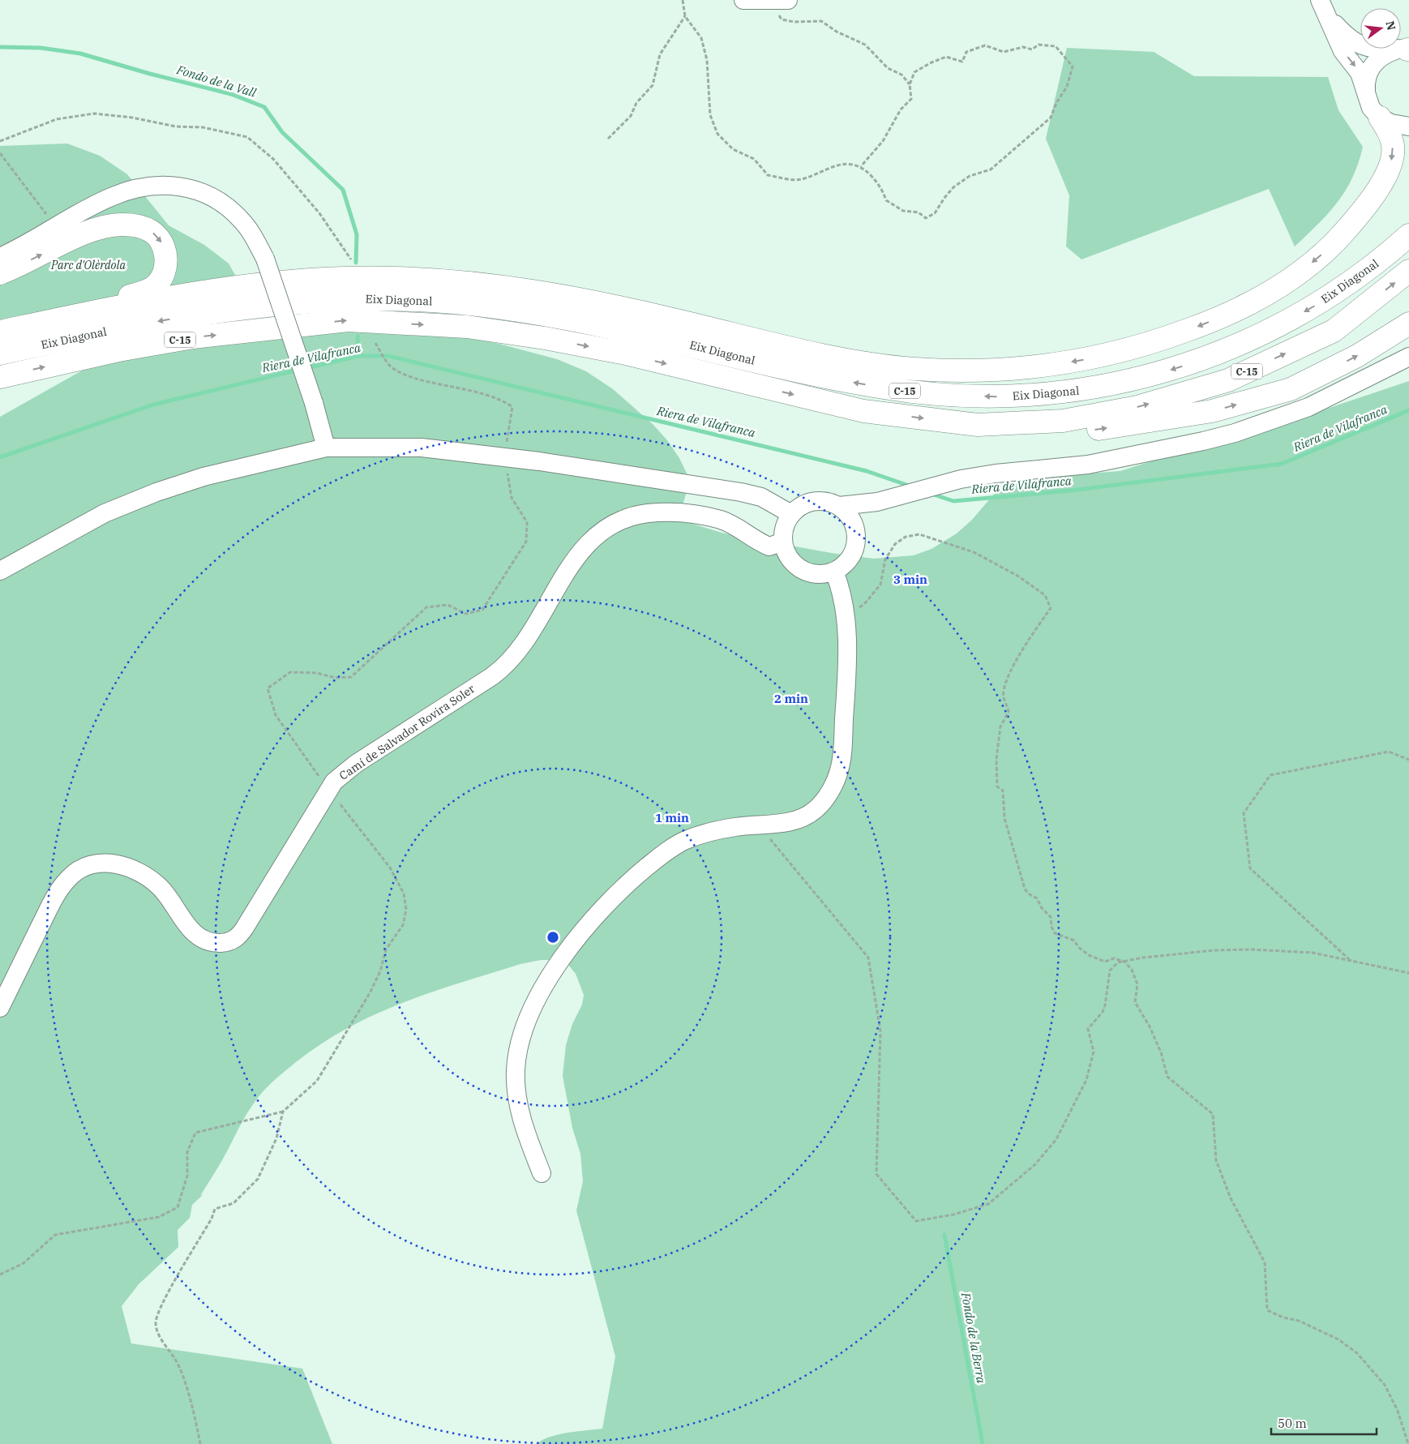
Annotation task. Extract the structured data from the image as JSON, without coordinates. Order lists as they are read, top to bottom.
{
  "streets": {
    "highway": ["Eix Diagonal", "C-15"],
    "street": ["Camí de Salvador Rovira Soler"]
  },
  "water": ["Fondo de la Vall", "Riera de Vilafranca", "Fondo de la Berra"],
  "parks": ["Parc d'Olèrdola"],
  "scale_bar": "50 m",
  "north": "right",
  "rings": ["3 min", "2 min", "1 min"]
}
